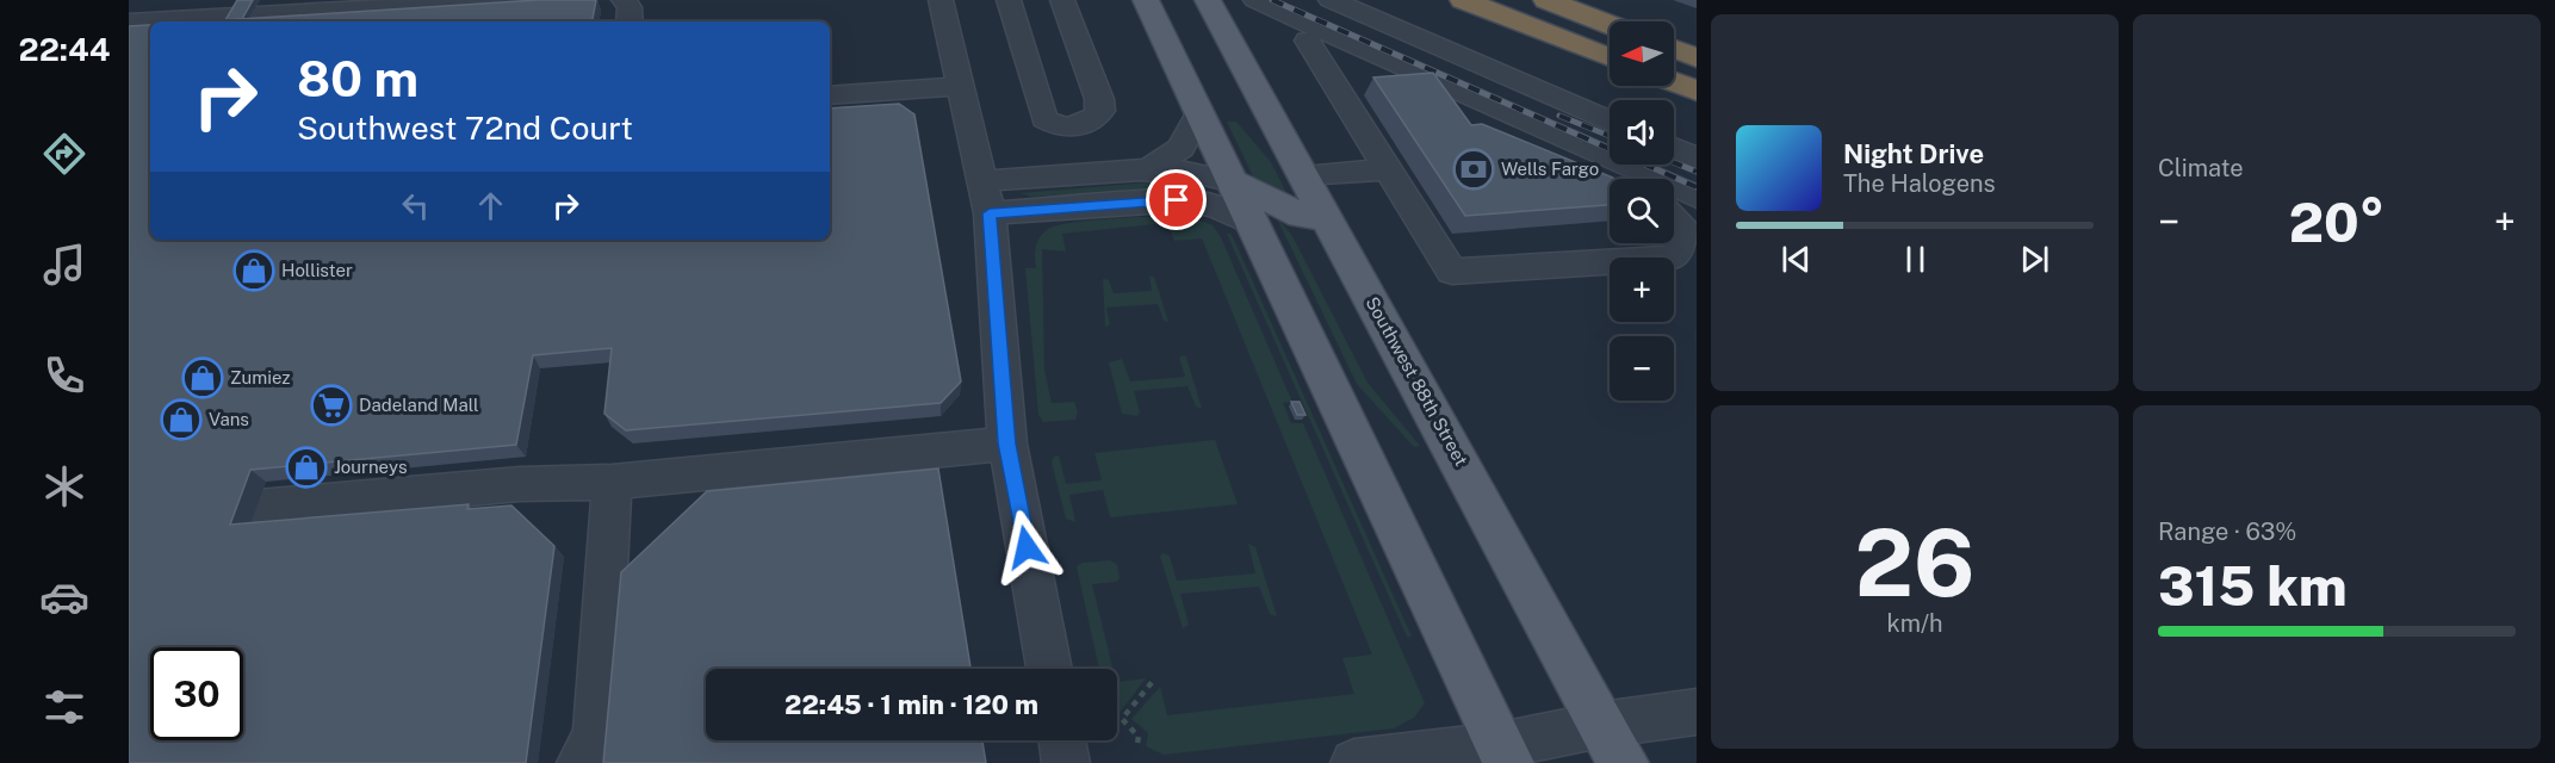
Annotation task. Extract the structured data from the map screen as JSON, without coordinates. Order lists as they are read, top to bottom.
{
  "streets": {
    "main road": ["Southwest 88th Street"]
  },
  "places": {
    "bank": ["Wells Fargo"],
    "shop": [
      "Hollister",
      "Zumiez",
      "Vans",
      "Journeys"
    ],
    "supermarket": ["Dadeland Mall"]
  },
  "north": "left",
  "page": {
    "tabs": "22:44",
    "tile": [
      "Climate",
      ["26", "km/h"],
      ["Range · 63%", "315 km"]
    ],
    "map_buttons": ["+", "−"],
    "turn": ["80 m", "Southwest 72nd Court"],
    "song": ["Night Drive", "The Halogens"],
    "heat": ["−", "20°", "+"],
    "limit": "30",
    "trip": "22:45 · 1 min · 120 m"
  }
}
